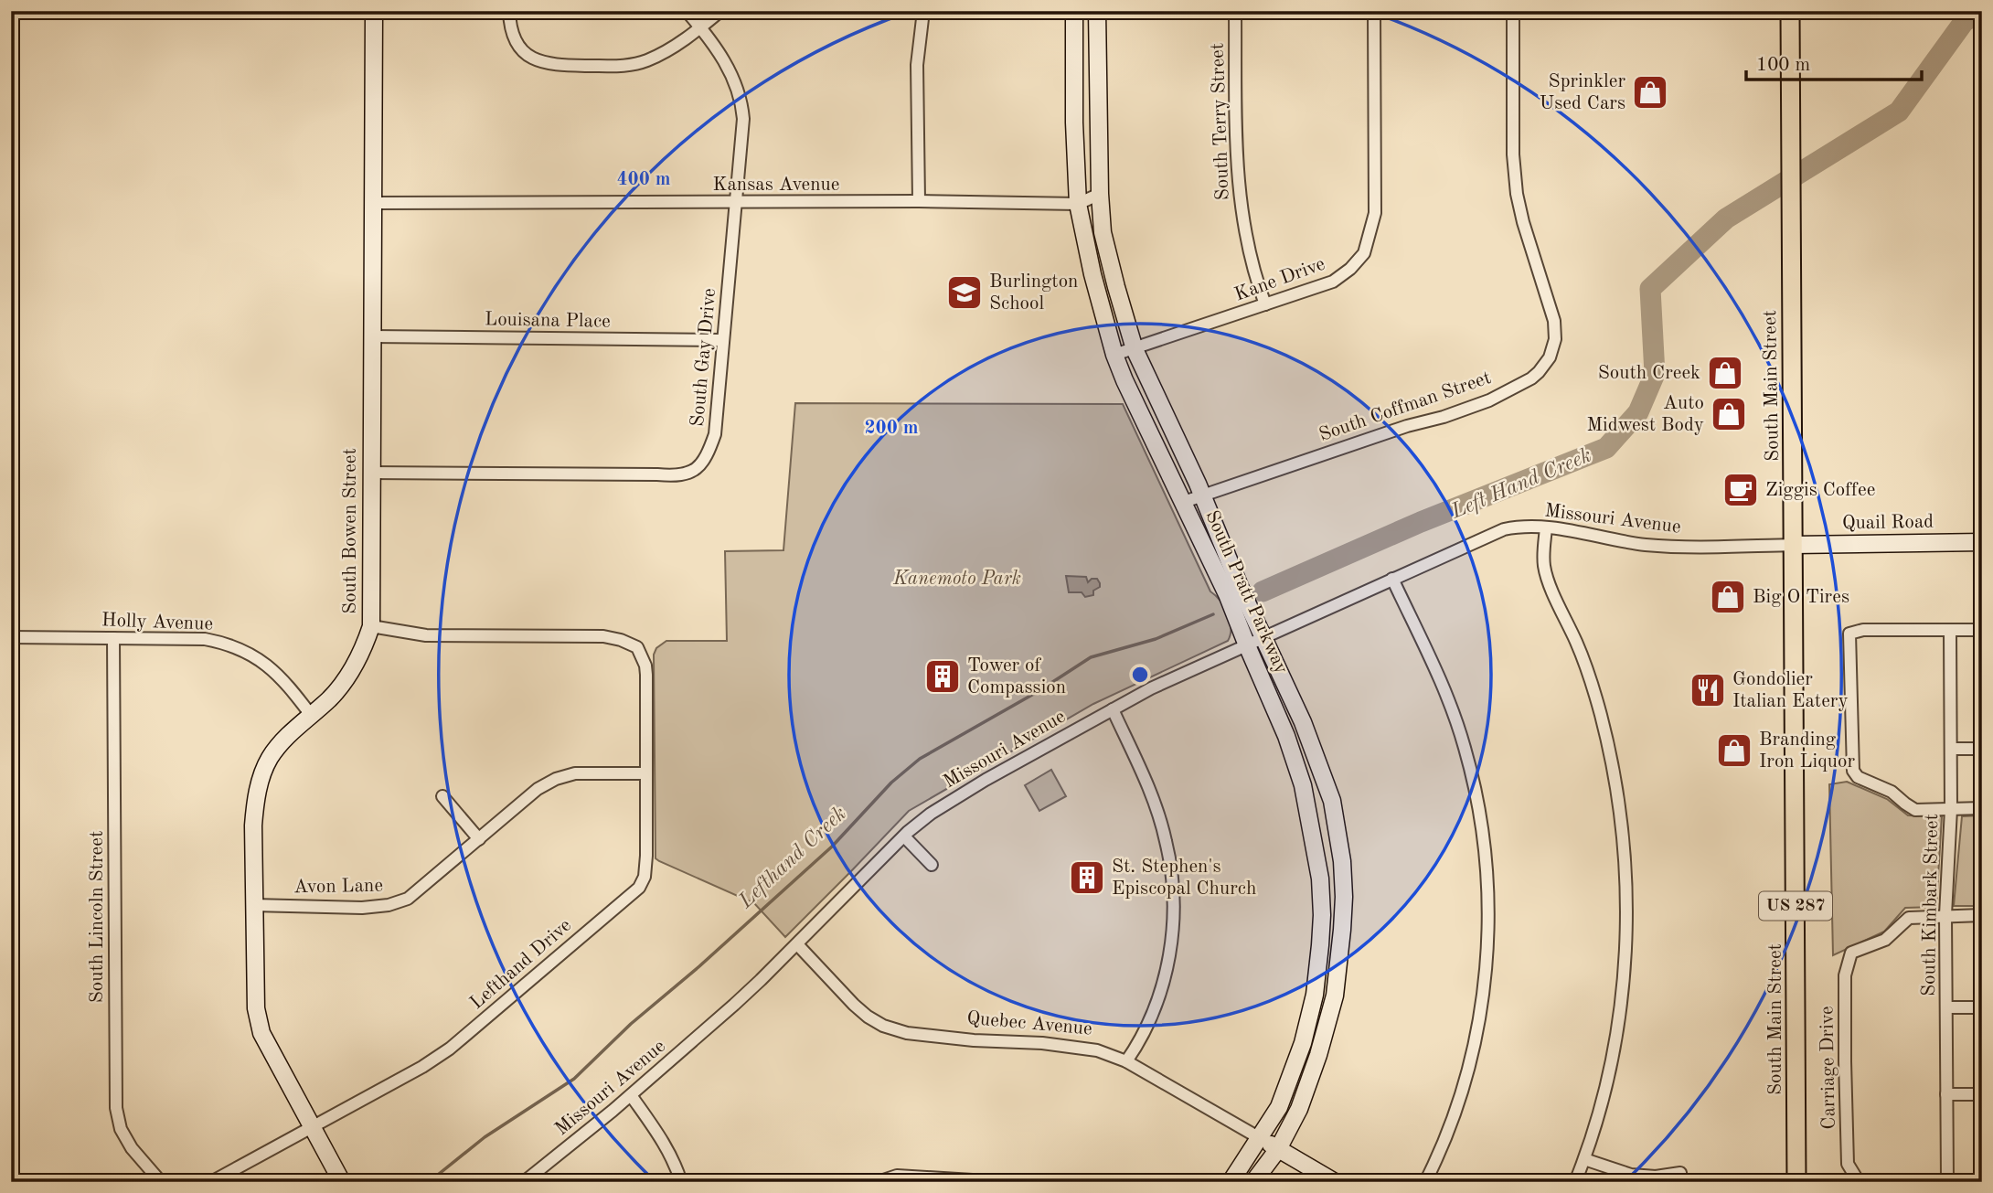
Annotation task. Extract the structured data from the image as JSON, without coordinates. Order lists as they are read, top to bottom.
{
  "streets": {
    "main road": ["South Main Street", "US 287"],
    "street": [
      "South Terry Street",
      "Kansas Avenue",
      "Kane Drive",
      "Louisana Place",
      "South Gay Drive",
      "South Coffman Street",
      "Missouri Avenue",
      "Quail Road",
      "South Bowen Street",
      "South Pratt Parkway",
      "Holly Avenue",
      "Avon Lane",
      "South Kimbark Street",
      "South Lincoln Street",
      "Lefthand Drive",
      "Quebec Avenue",
      "Carriage Drive"
    ]
  },
  "crossings": [
    ["South Terry Street", "Kane Drive"],
    ["Kansas Avenue", "South Gay Drive"],
    ["Kansas Avenue", "South Bowen Street"],
    ["Kansas Avenue", "South Pratt Parkway"],
    ["Kane Drive", "South Pratt Parkway"],
    ["Louisana Place", "South Gay Drive"],
    ["Louisana Place", "South Bowen Street"],
    ["South Gay Drive", "South Bowen Street"],
    ["South Main Street", "Missouri Avenue"],
    ["South Main Street", "Quail Road"],
    ["South Coffman Street", "South Pratt Parkway"],
    ["Missouri Avenue", "Quail Road"],
    ["Missouri Avenue", "South Pratt Parkway"],
    ["Missouri Avenue", "Quebec Avenue"],
    ["South Bowen Street", "Holly Avenue"],
    ["South Bowen Street", "Avon Lane"],
    ["South Bowen Street", "Lefthand Drive"],
    ["South Pratt Parkway", "Quebec Avenue"],
    ["Holly Avenue", "South Lincoln Street"],
    ["Avon Lane", "Lefthand Drive"],
    ["South Kimbark Street", "Carriage Drive"]
  ],
  "water": ["Left Hand Creek", "Lefthand Creek"],
  "parks": ["Kanemoto Park"],
  "places": {
    "shop": [
      "Sprinkler Used Cars",
      "South Creek",
      "Auto Midwest Body",
      "Big O Tires",
      "Branding Iron Liquor"
    ],
    "school or university": ["Burlington School"],
    "cafe": ["Ziggis Coffee"],
    "building": ["Tower of Compassion", "St. Stephen's Episcopal Church"],
    "restaurant": ["Gondolier Italian Eatery"]
  },
  "scale_bar": "100 m",
  "rings": ["400 m", "200 m"]
}
